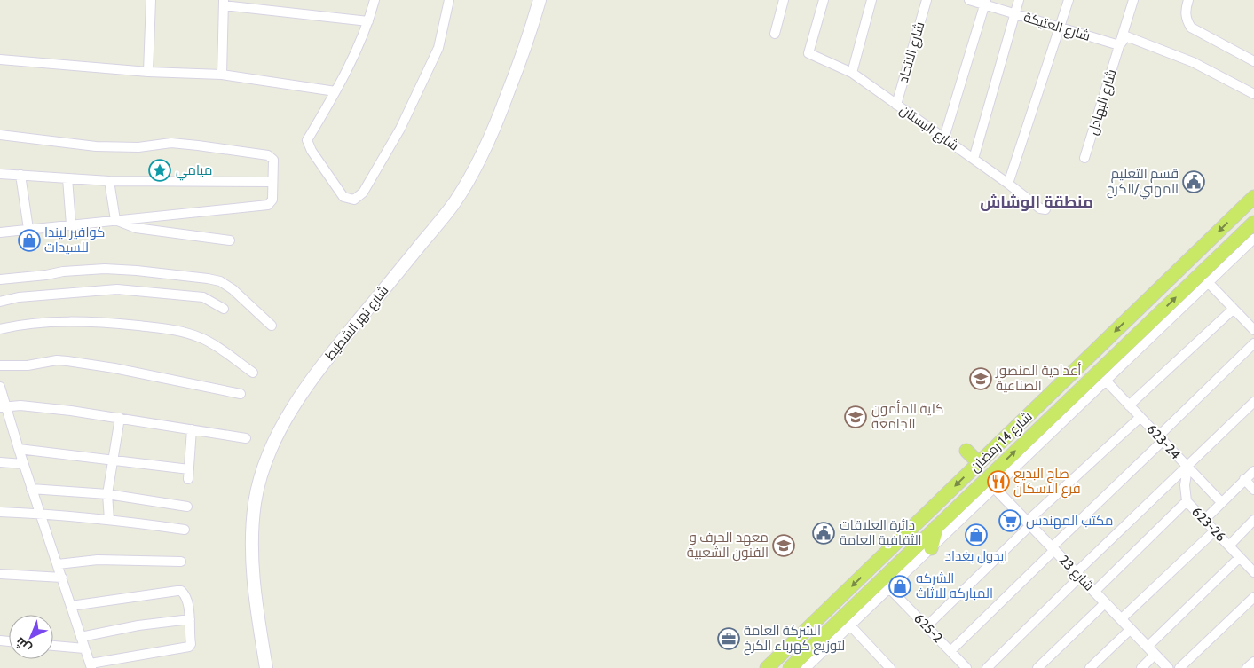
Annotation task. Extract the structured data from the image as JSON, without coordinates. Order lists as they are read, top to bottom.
{
  "streets": {
    "main road": ["شارع نهر الشطيط", "شارع 14 رمضان"],
    "street": [
      "شارع العتيکة",
      "شارع الاتحاد",
      "شارع البهادل",
      "شارع البستان",
      "623-24",
      "623-26",
      "شارع 23",
      "625-2"
    ]
  },
  "crossings": [
    ["شارع العتيکة", "شارع البهادل"],
    ["شارع الاتحاد", "شارع البستان"],
    ["شارع 14 رمضان", "شارع 23"],
    ["623-24", "623-26"]
  ],
  "districts": ["منطقة الوشاش"],
  "places": {
    "place": ["ميامي"],
    "public building": ["قسم التعليم المهني/الكرخ", "دائرة العلاقات الثقافية العامة"],
    "shop": ["كوافير ليندا للسيدات", "ايدول بغداد", "الشركه المباركه للاثاث"],
    "school or university": ["أعدادية المنصور الصناعية", "كلية المأمون الجامعة", "معهد الحرف و الفنون الشعبية"],
    "restaurant": ["صاج البديع فرع الاسكان"],
    "supermarket": ["مكتب المهندس"],
    "office": ["الشركة العامة لتوزيع كهرباء الكرخ"]
  },
  "north": "bottom left"
}
